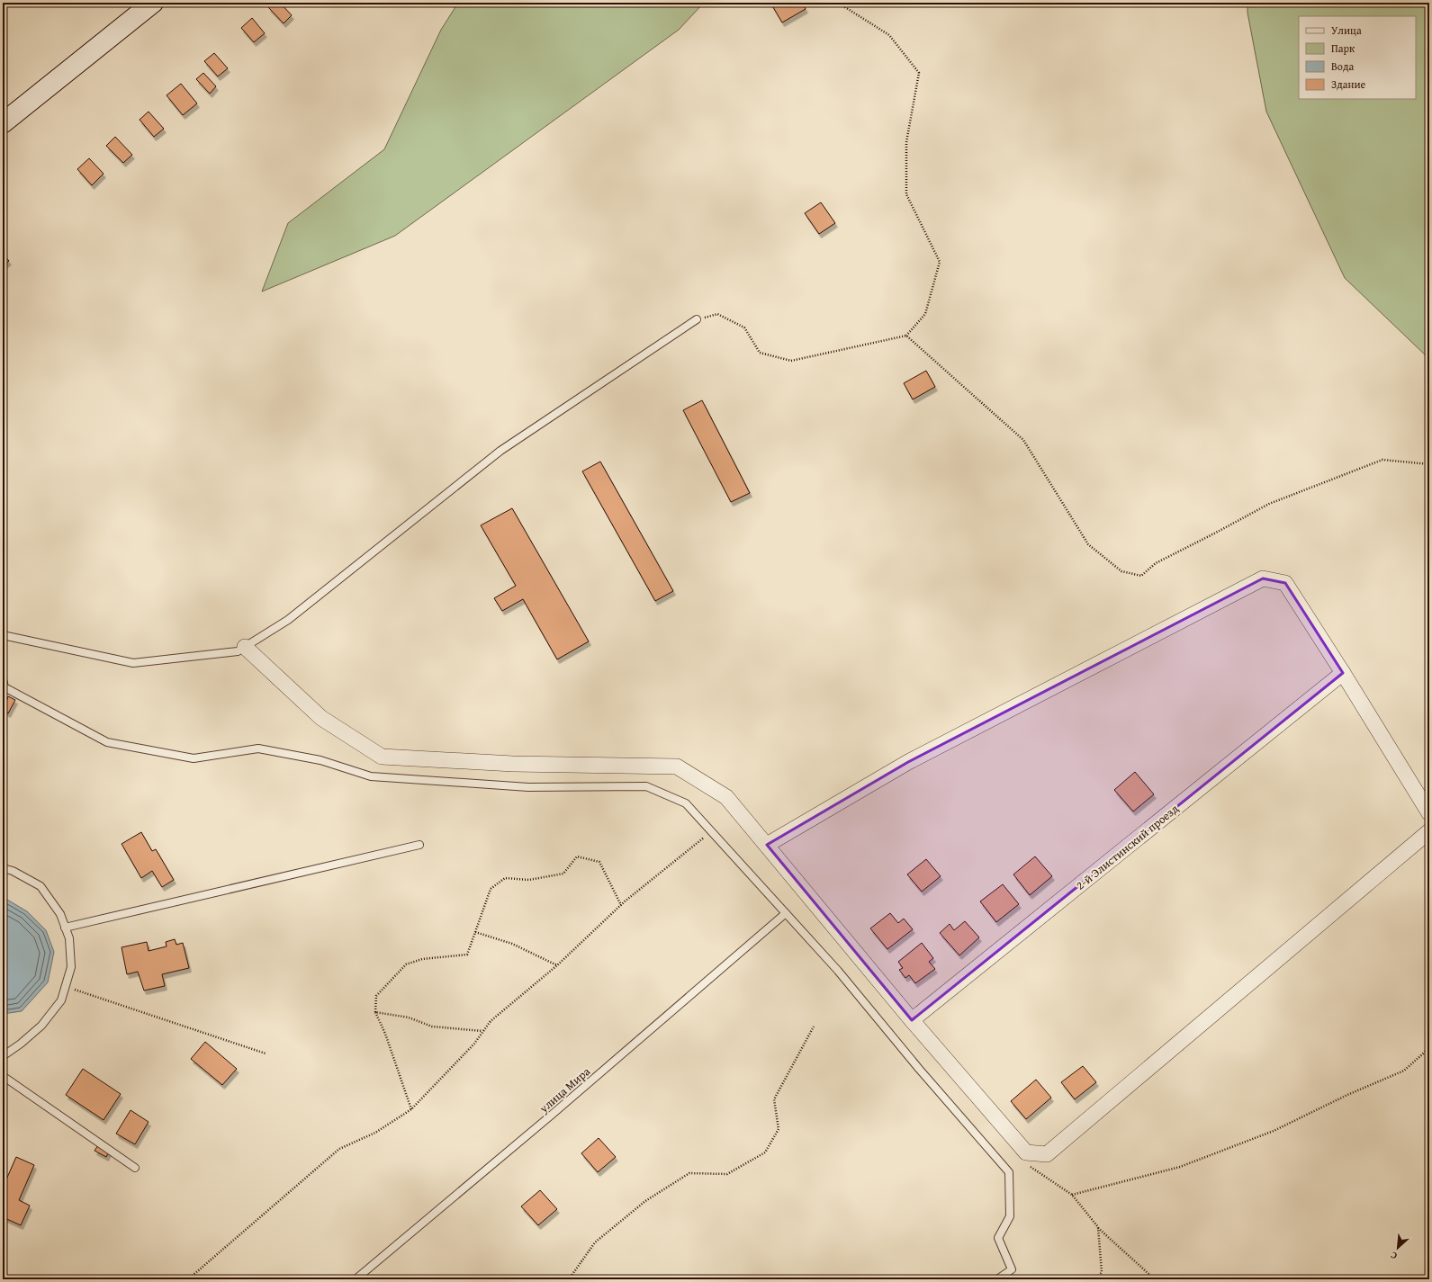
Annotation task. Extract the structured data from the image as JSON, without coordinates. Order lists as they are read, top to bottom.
{
  "streets": {
    "street": ["2-й Элистинский проезд"],
    "lane": ["улица Мира"]
  },
  "legend": [
    "Улица",
    "Парк",
    "Вода",
    "Здание"
  ],
  "north": "bottom left"
}
